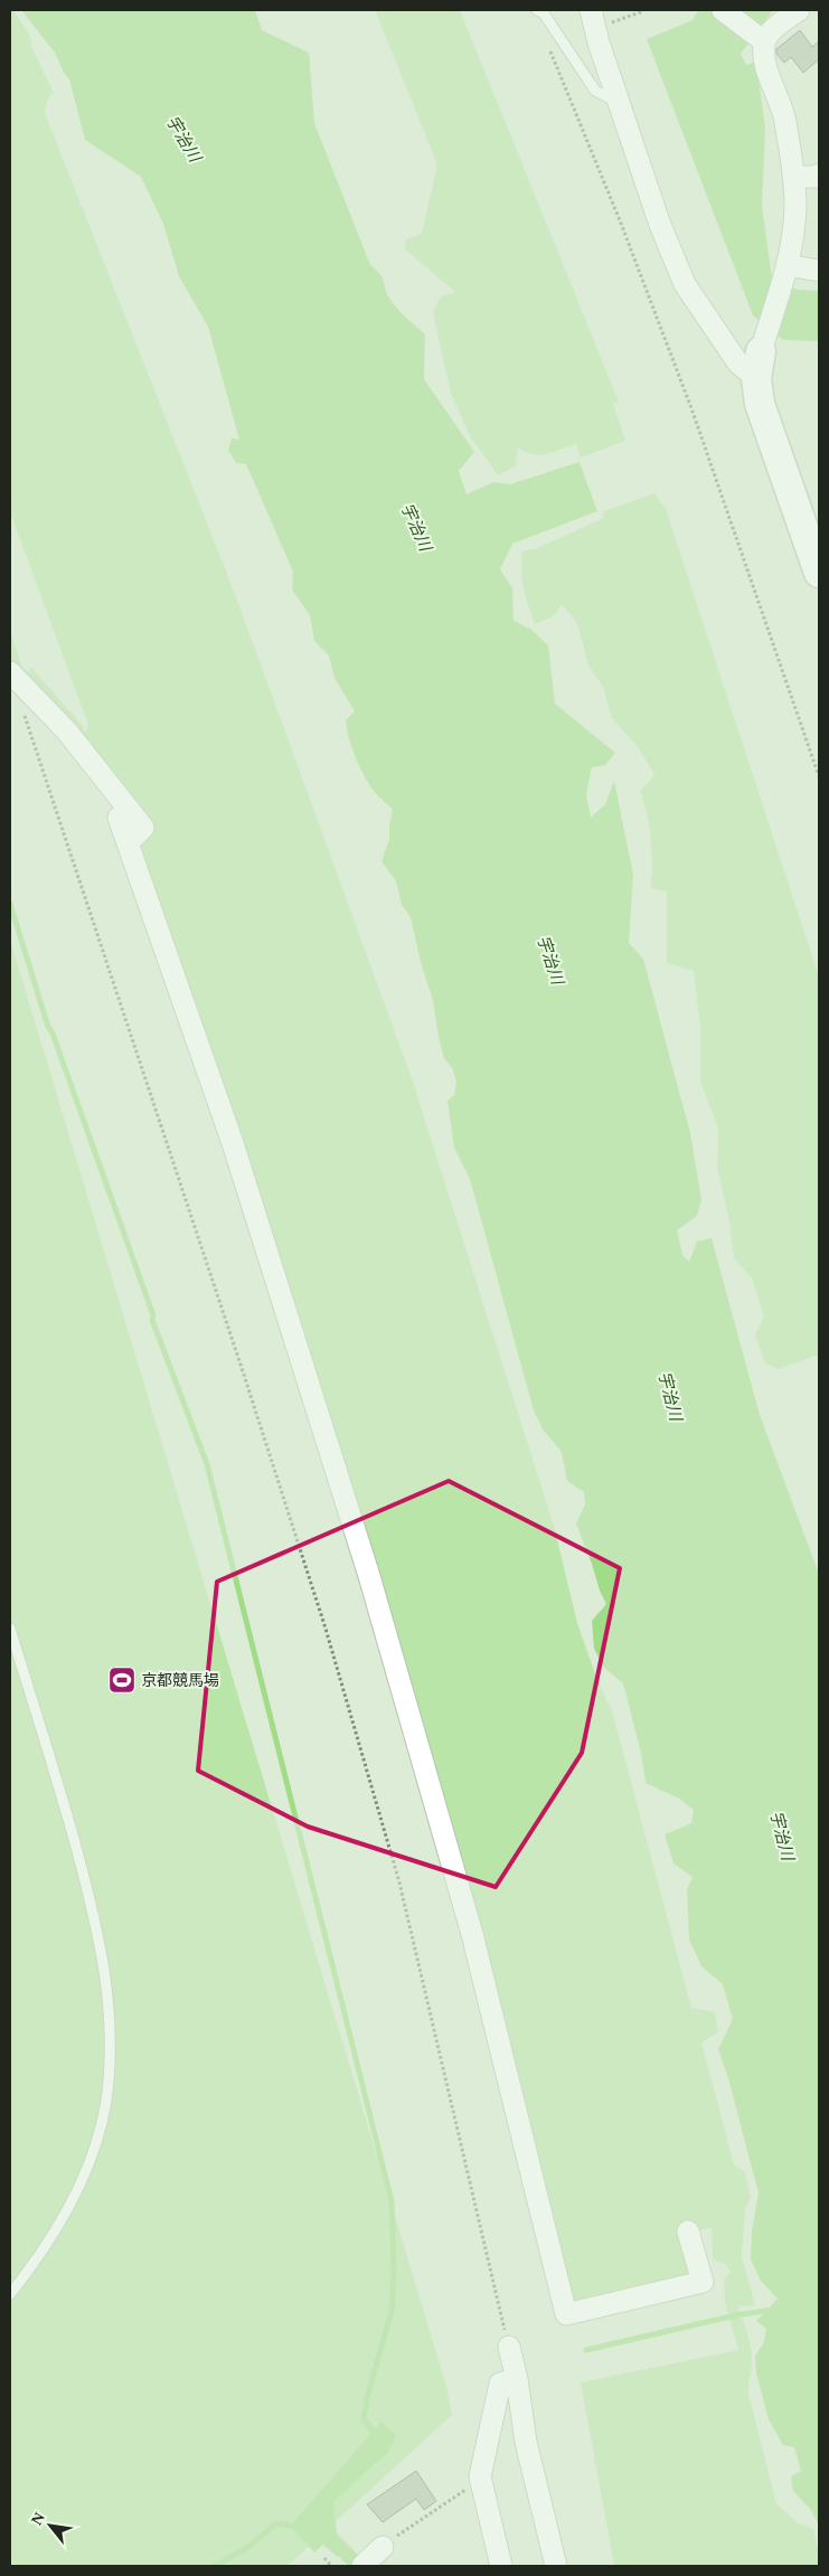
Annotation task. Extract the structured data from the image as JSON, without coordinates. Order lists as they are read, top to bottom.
{
  "water": ["宇治川"],
  "places": {
    "sports": ["京都競馬場"]
  },
  "north": "top left"
}
